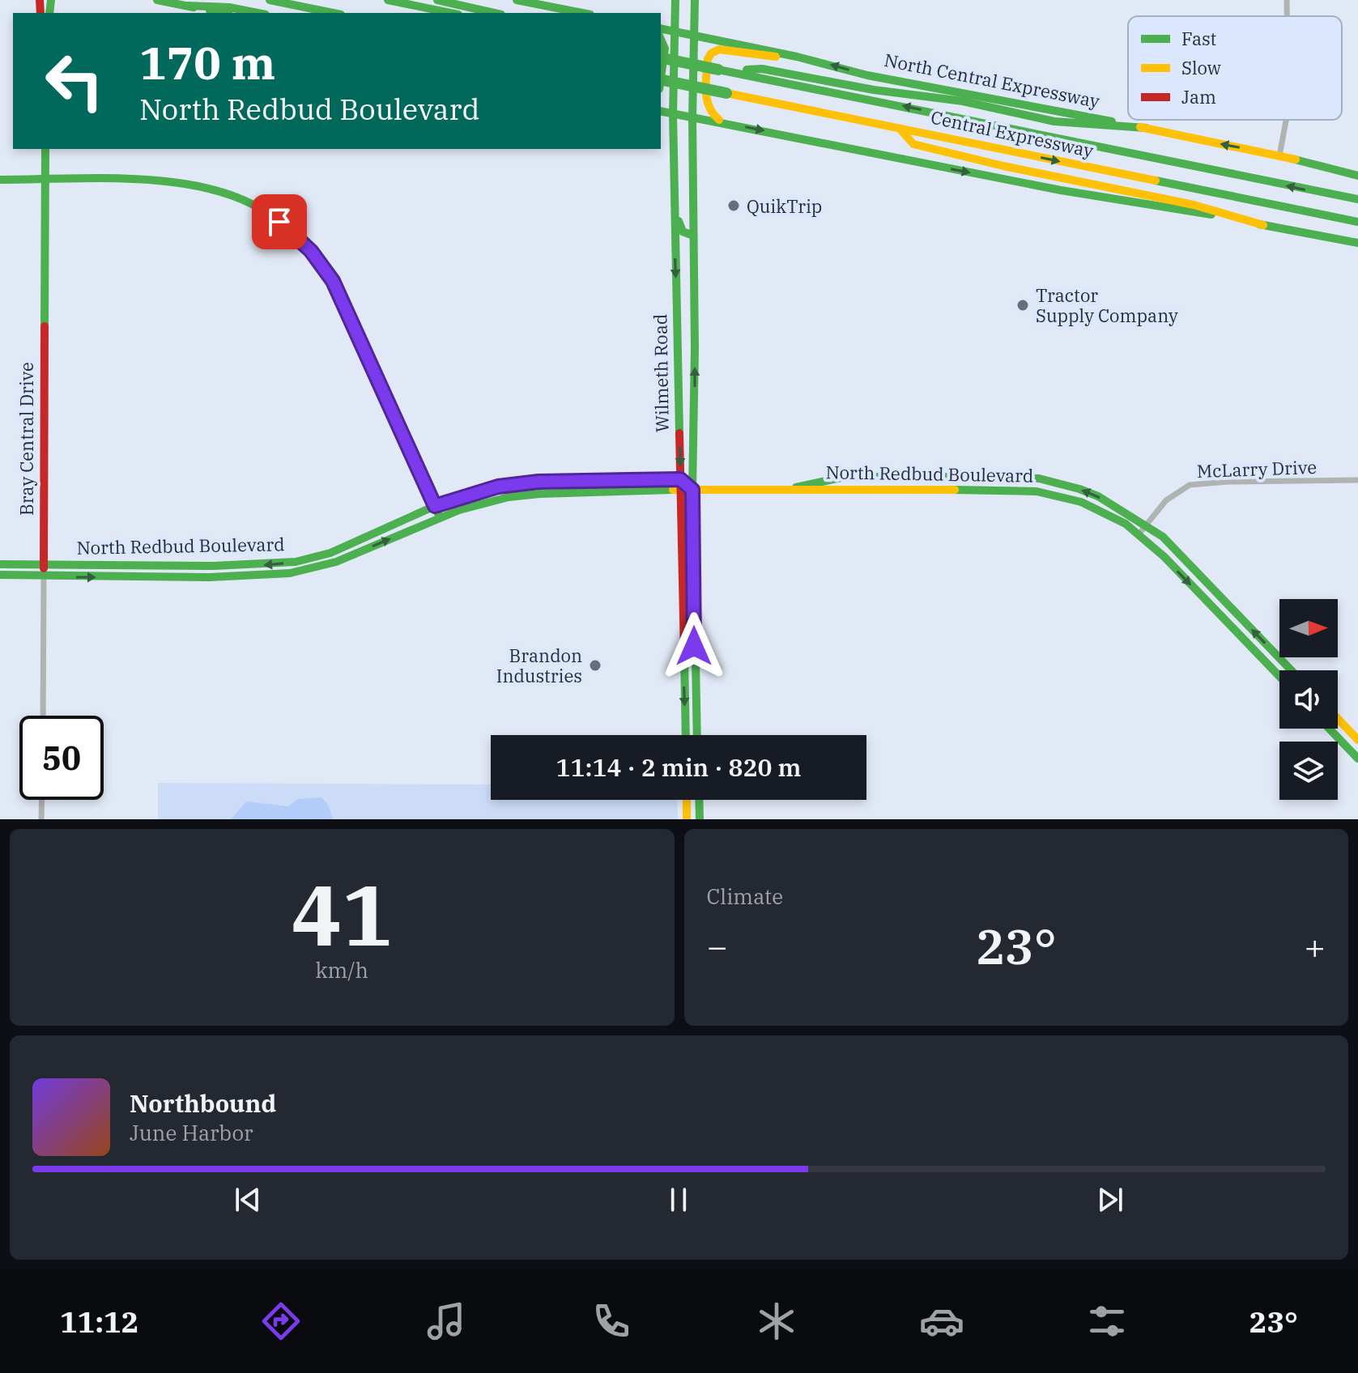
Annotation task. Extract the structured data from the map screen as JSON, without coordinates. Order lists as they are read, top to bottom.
{
  "streets": {
    "main road": [
      "North Central Expressway",
      "Central Expressway",
      "Wilmeth Road",
      "Bray Central Drive",
      "North Redbud Boulevard"
    ],
    "street": ["McLarry Drive"]
  },
  "crossings": [
    ["North Central Expressway", "Wilmeth Road"],
    ["Wilmeth Road", "North Redbud Boulevard"],
    ["Bray Central Drive", "North Redbud Boulevard"],
    ["McLarry Drive", "North Redbud Boulevard"]
  ],
  "places": ["QuikTrip", "Tractor Supply Company", "Brandon Industries"],
  "legend": ["Fast", "Slow", "Jam"],
  "north": "right",
  "page": {
    "turn": ["170 m", "North Redbud Boulevard"],
    "limit": "50",
    "trip": "11:14 · 2 min · 820 m",
    "tile": [
      ["41", "km/h"],
      "Climate"
    ],
    "heat": ["−", "23°", "+"],
    "song": ["Northbound", "June Harbor"],
    "tabs": ["11:12", "23°"]
  }
}
